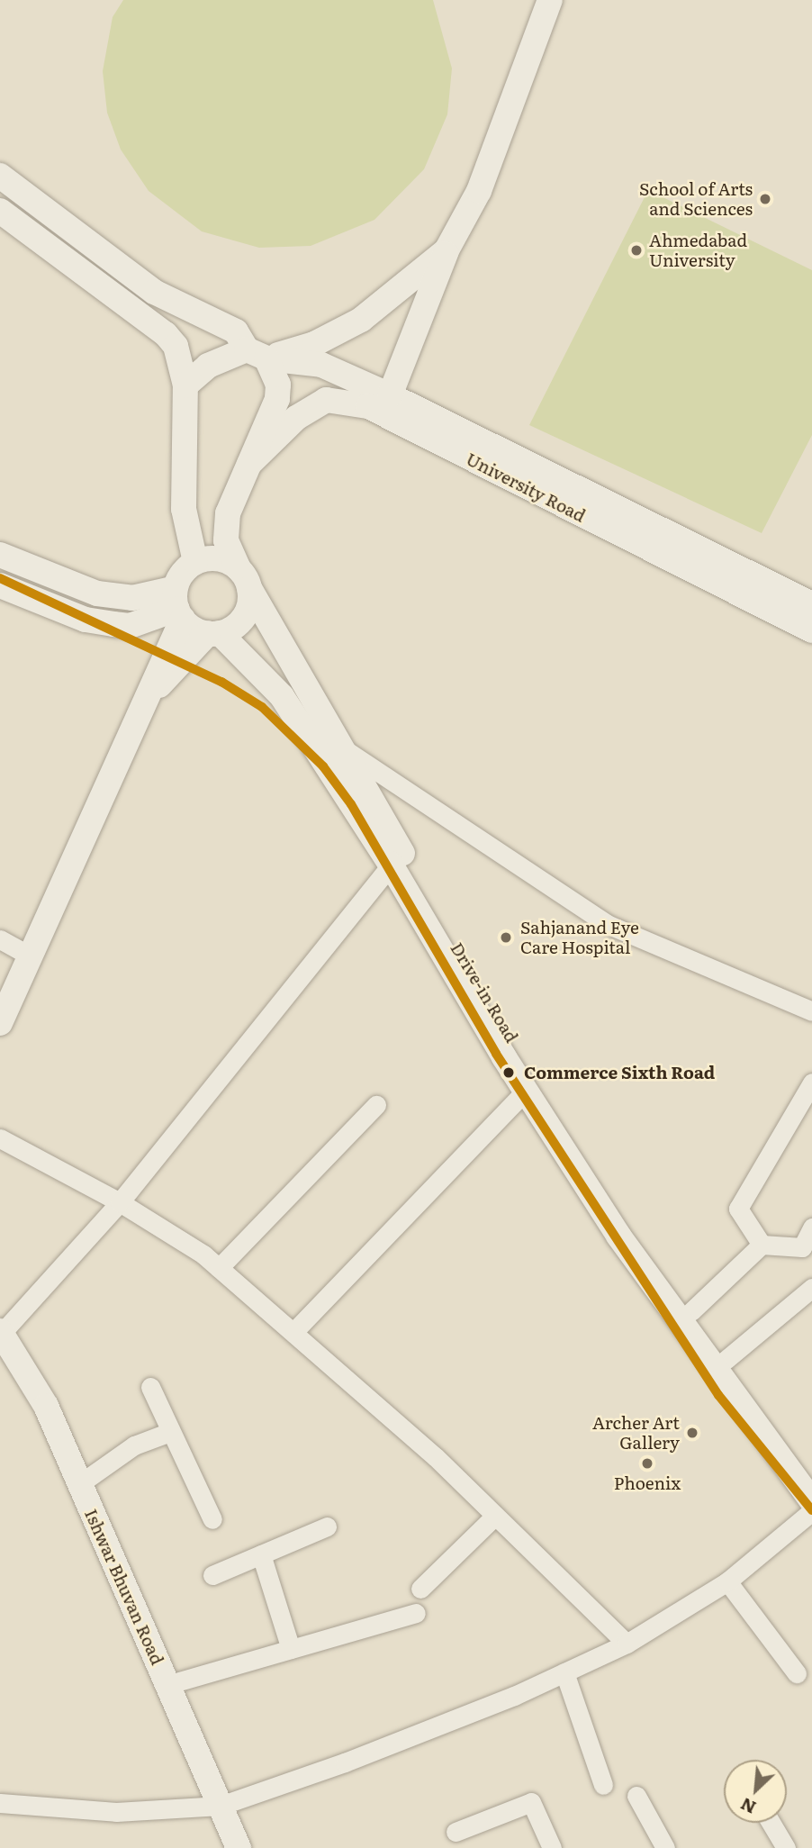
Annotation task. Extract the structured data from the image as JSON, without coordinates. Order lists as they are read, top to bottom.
{
  "streets": {
    "main road": ["University Road", "Drive-in Road", "Ishwar Bhuvan Road"]
  },
  "crossings": [
    ["University Road", "Drive-in Road"]
  ],
  "places": [
    "School of Arts and Sciences",
    "Ahmedabad University",
    "Sahjanand Eye Care Hospital",
    "Commerce Sixth Road",
    "Archer Art Gallery",
    "Phoenix"
  ],
  "north": "bottom left"
}
